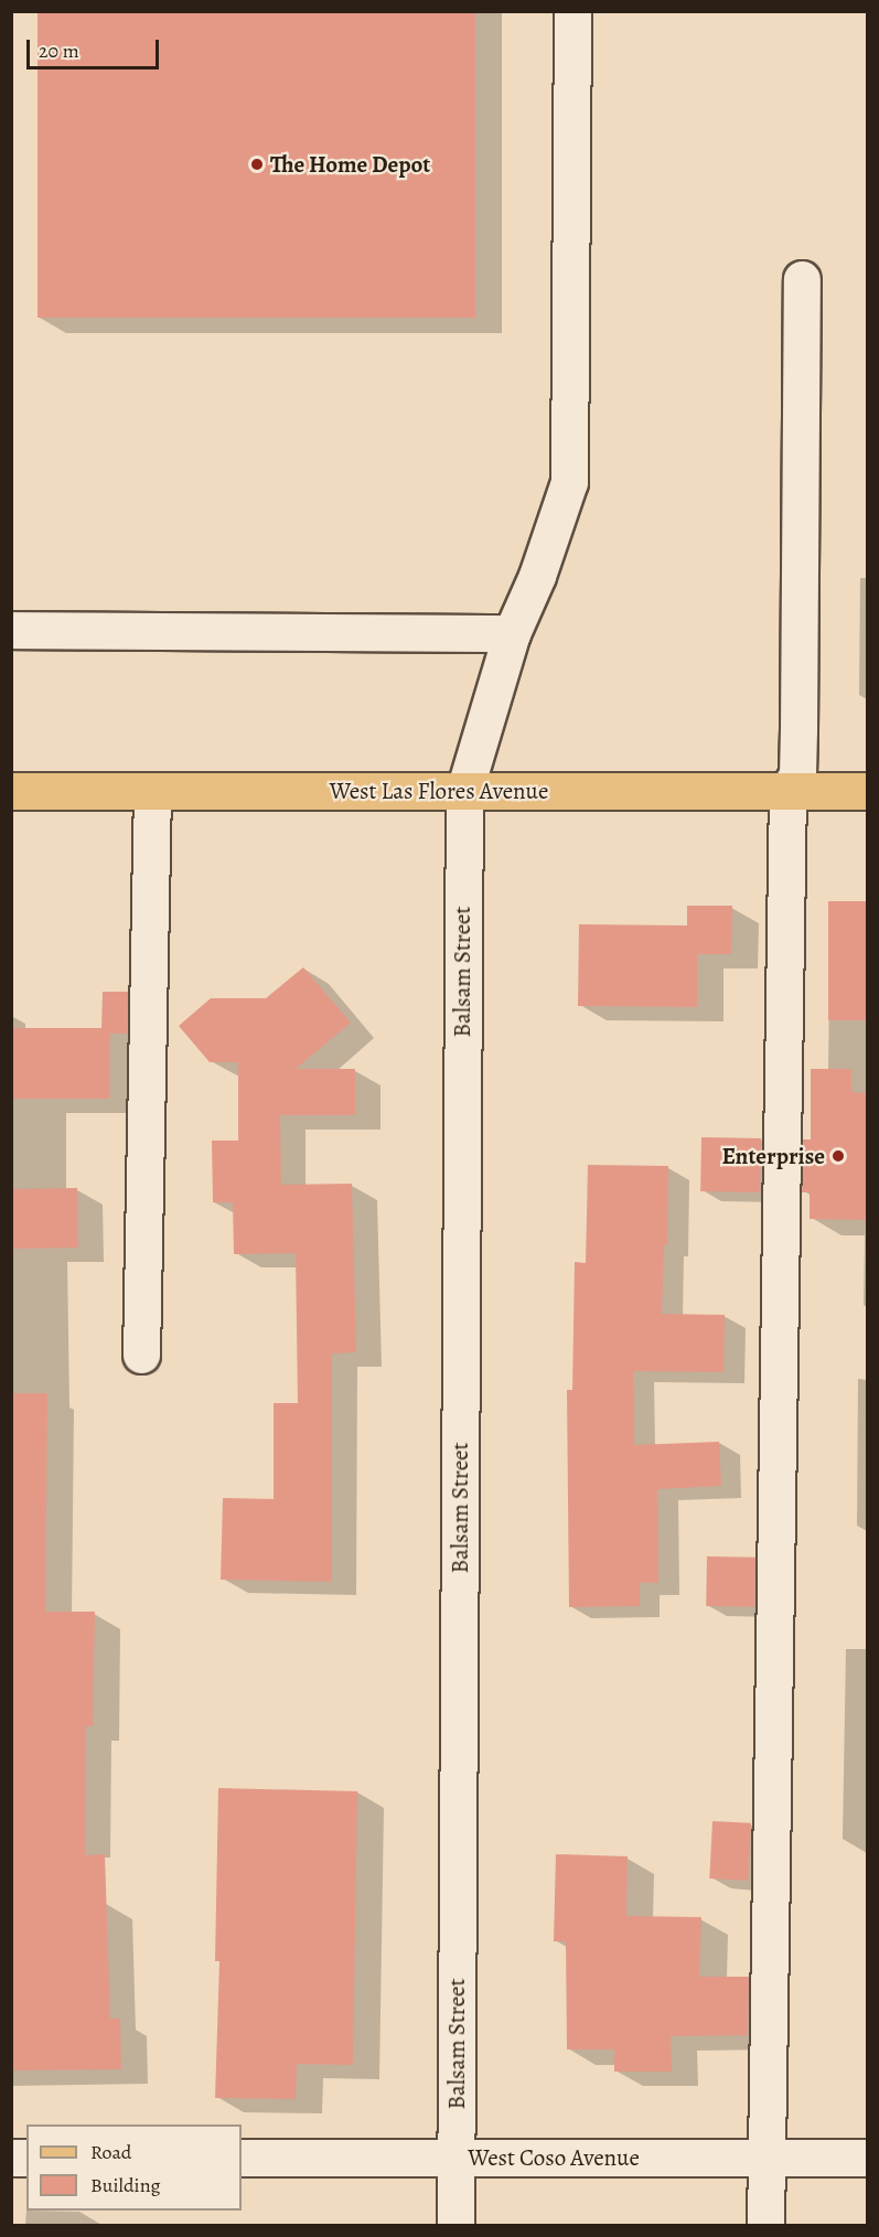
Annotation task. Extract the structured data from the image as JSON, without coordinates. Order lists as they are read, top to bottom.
{
  "streets": {
    "main road": ["West Las Flores Avenue"],
    "street": ["Balsam Street", "West Coso Avenue"]
  },
  "crossings": [
    ["West Las Flores Avenue", "Balsam Street"],
    ["Balsam Street", "West Coso Avenue"]
  ],
  "places": ["The Home Depot", "Enterprise"],
  "legend": ["Road", "Building"],
  "scale_bar": "20 m"
}
